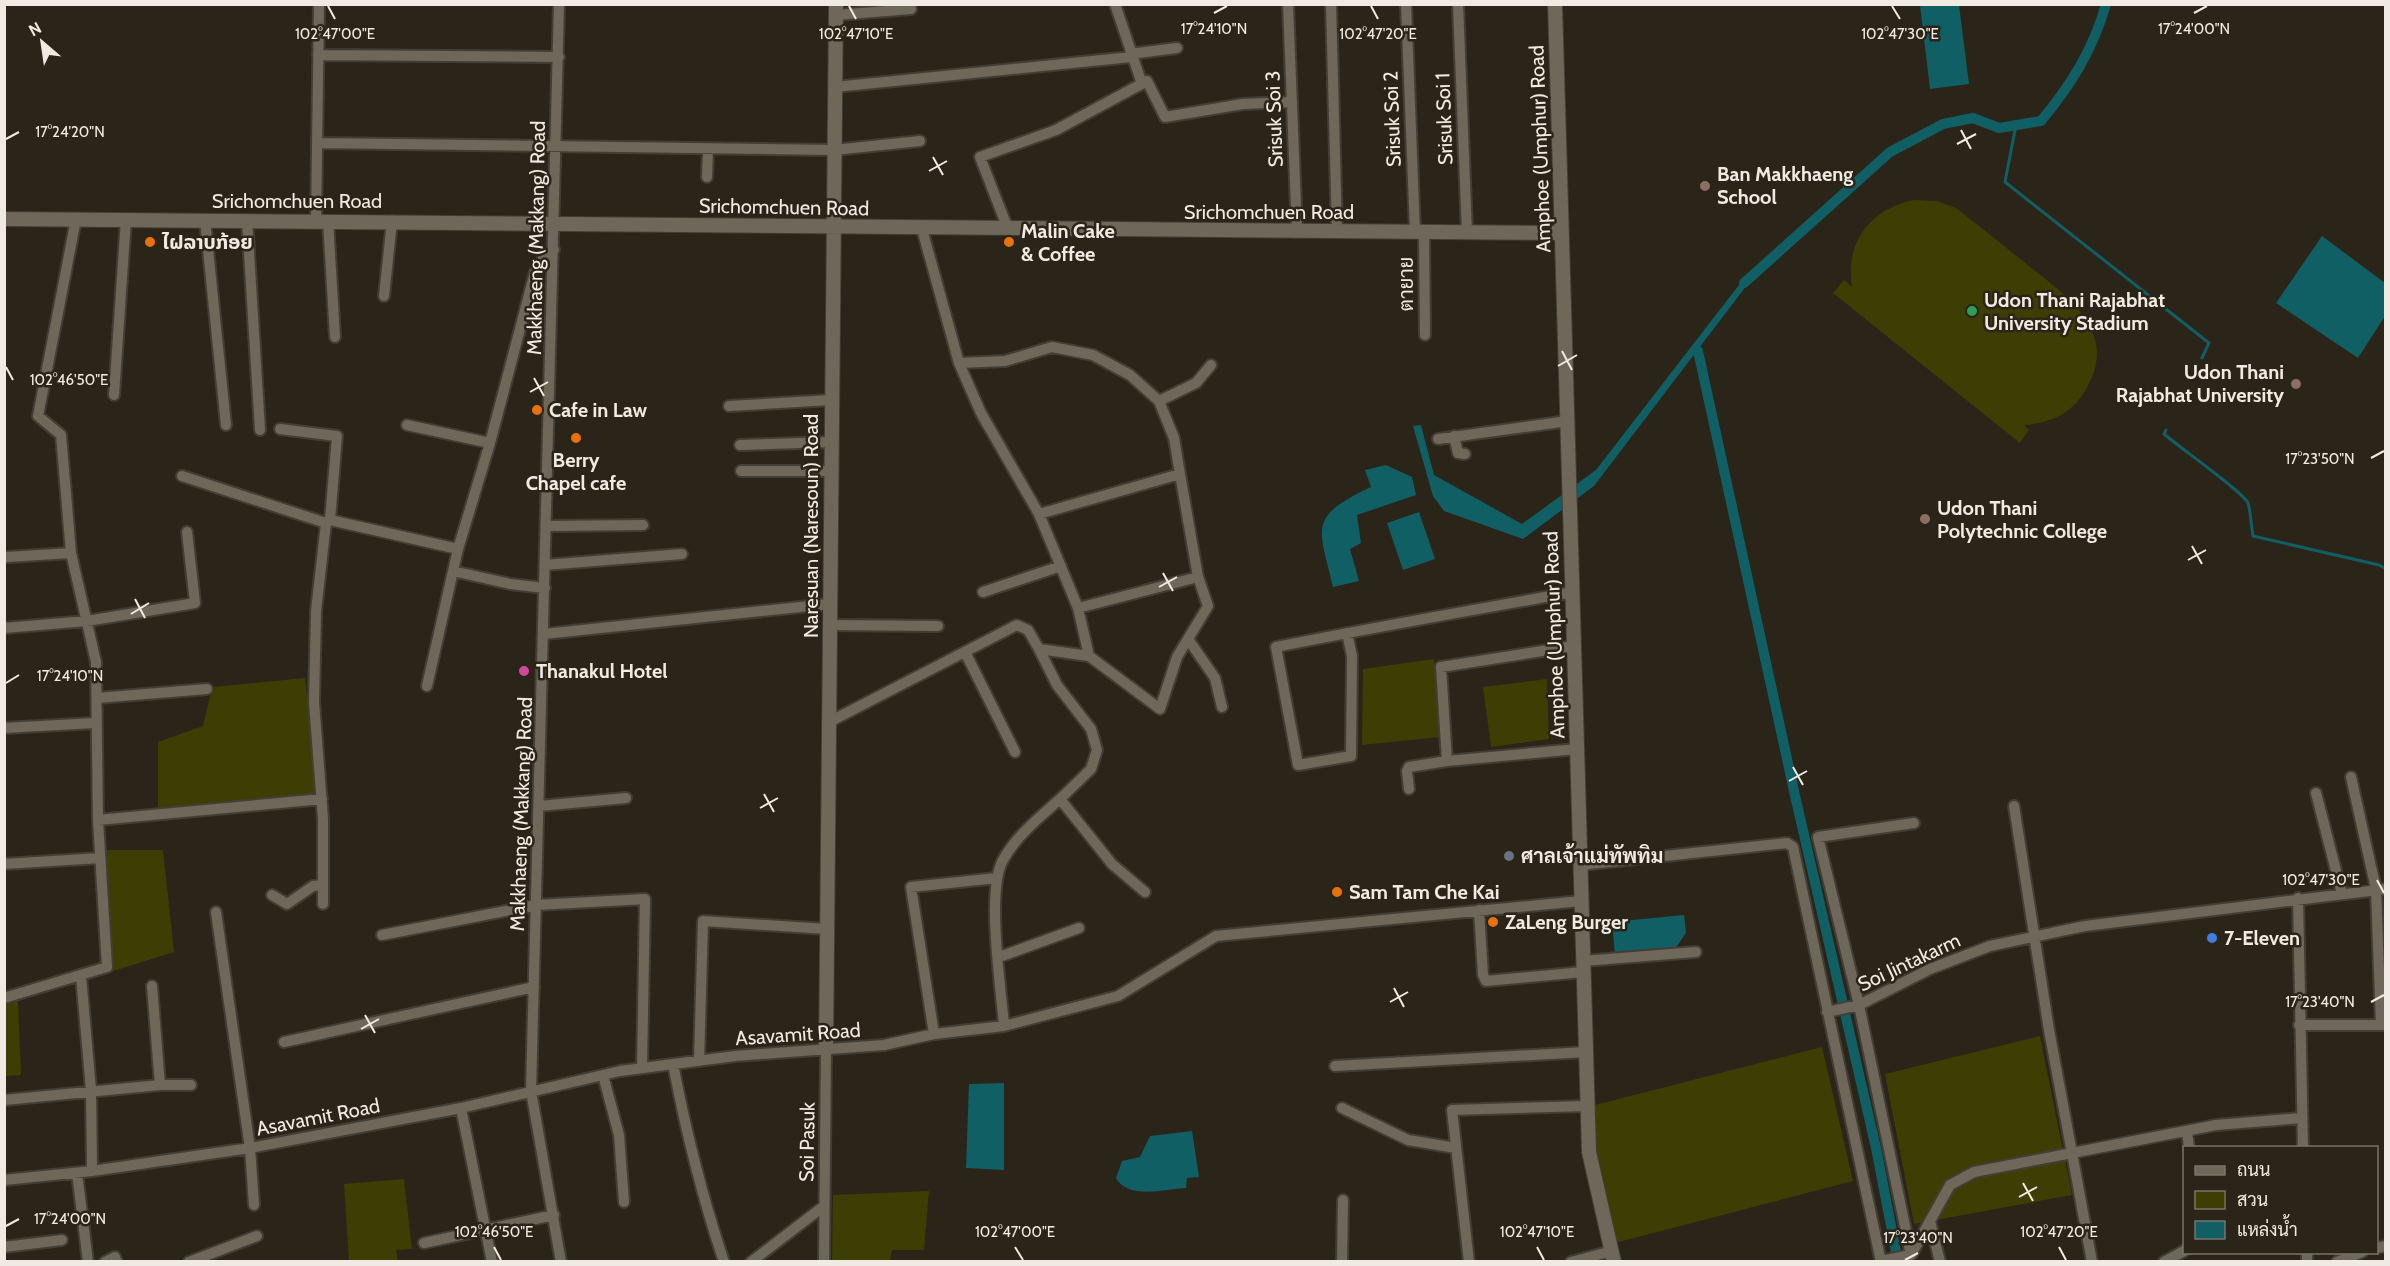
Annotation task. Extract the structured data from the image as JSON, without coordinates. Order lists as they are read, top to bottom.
{
  "streets": {
    "street": [
      "Srisuk Soi 3",
      "Srisuk Soi 2",
      "Srisuk Soi 1",
      "Amphoe (Umphur) Road",
      "Srichomchuen Road",
      "Makkhaeng (Makkang) Road",
      "ตายาย",
      "Naresuan (Naresoun) Road",
      "Soi Jintakarm",
      "Asavamit Road",
      "Soi Pasuk"
    ]
  },
  "crossings": [
    ["Srisuk Soi 3", "Srichomchuen Road"],
    ["Srisuk Soi 2", "Srichomchuen Road"],
    ["Srisuk Soi 2", "ตายาย"],
    ["Srisuk Soi 1", "Srichomchuen Road"],
    ["Amphoe (Umphur) Road", "Srichomchuen Road"],
    ["Amphoe (Umphur) Road", "Asavamit Road"],
    ["Srichomchuen Road", "Makkhaeng (Makkang) Road"],
    ["Srichomchuen Road", "ตายาย"],
    ["Srichomchuen Road", "Naresuan (Naresoun) Road"],
    ["Makkhaeng (Makkang) Road", "Asavamit Road"],
    ["Naresuan (Naresoun) Road", "Asavamit Road"],
    ["Naresuan (Naresoun) Road", "Soi Pasuk"],
    ["Asavamit Road", "Soi Pasuk"]
  ],
  "places": [
    "Ban Makkhaeng School",
    "ໄຝລາບກ້ອຍ",
    "Malin Cake & Coffee",
    "Udon Thani Rajabhat University Stadium",
    "Udon Thani Rajabhat University",
    "Cafe in Law",
    "Berry Chapel cafe",
    "Udon Thani Polytechnic College",
    "Thanakul Hotel",
    "ศาลเจ้าแม่ทัพทิม",
    "Sam Tam Che Kai",
    "ZaLeng Burger",
    "7-Eleven"
  ],
  "legend": ["ถนน", "สวน", "แหล่งน้ำ"],
  "north": "top left",
  "coordinates": [
    "17°24'10\"N",
    "17°24'00\"N",
    "102°47'00\"E",
    "102°47'10\"E",
    "102°47'20\"E",
    "102°47'30\"E",
    "17°24'20\"N",
    "102°46'50\"E",
    "17°23'50\"N",
    "17°23'40\"N"
  ]
}
